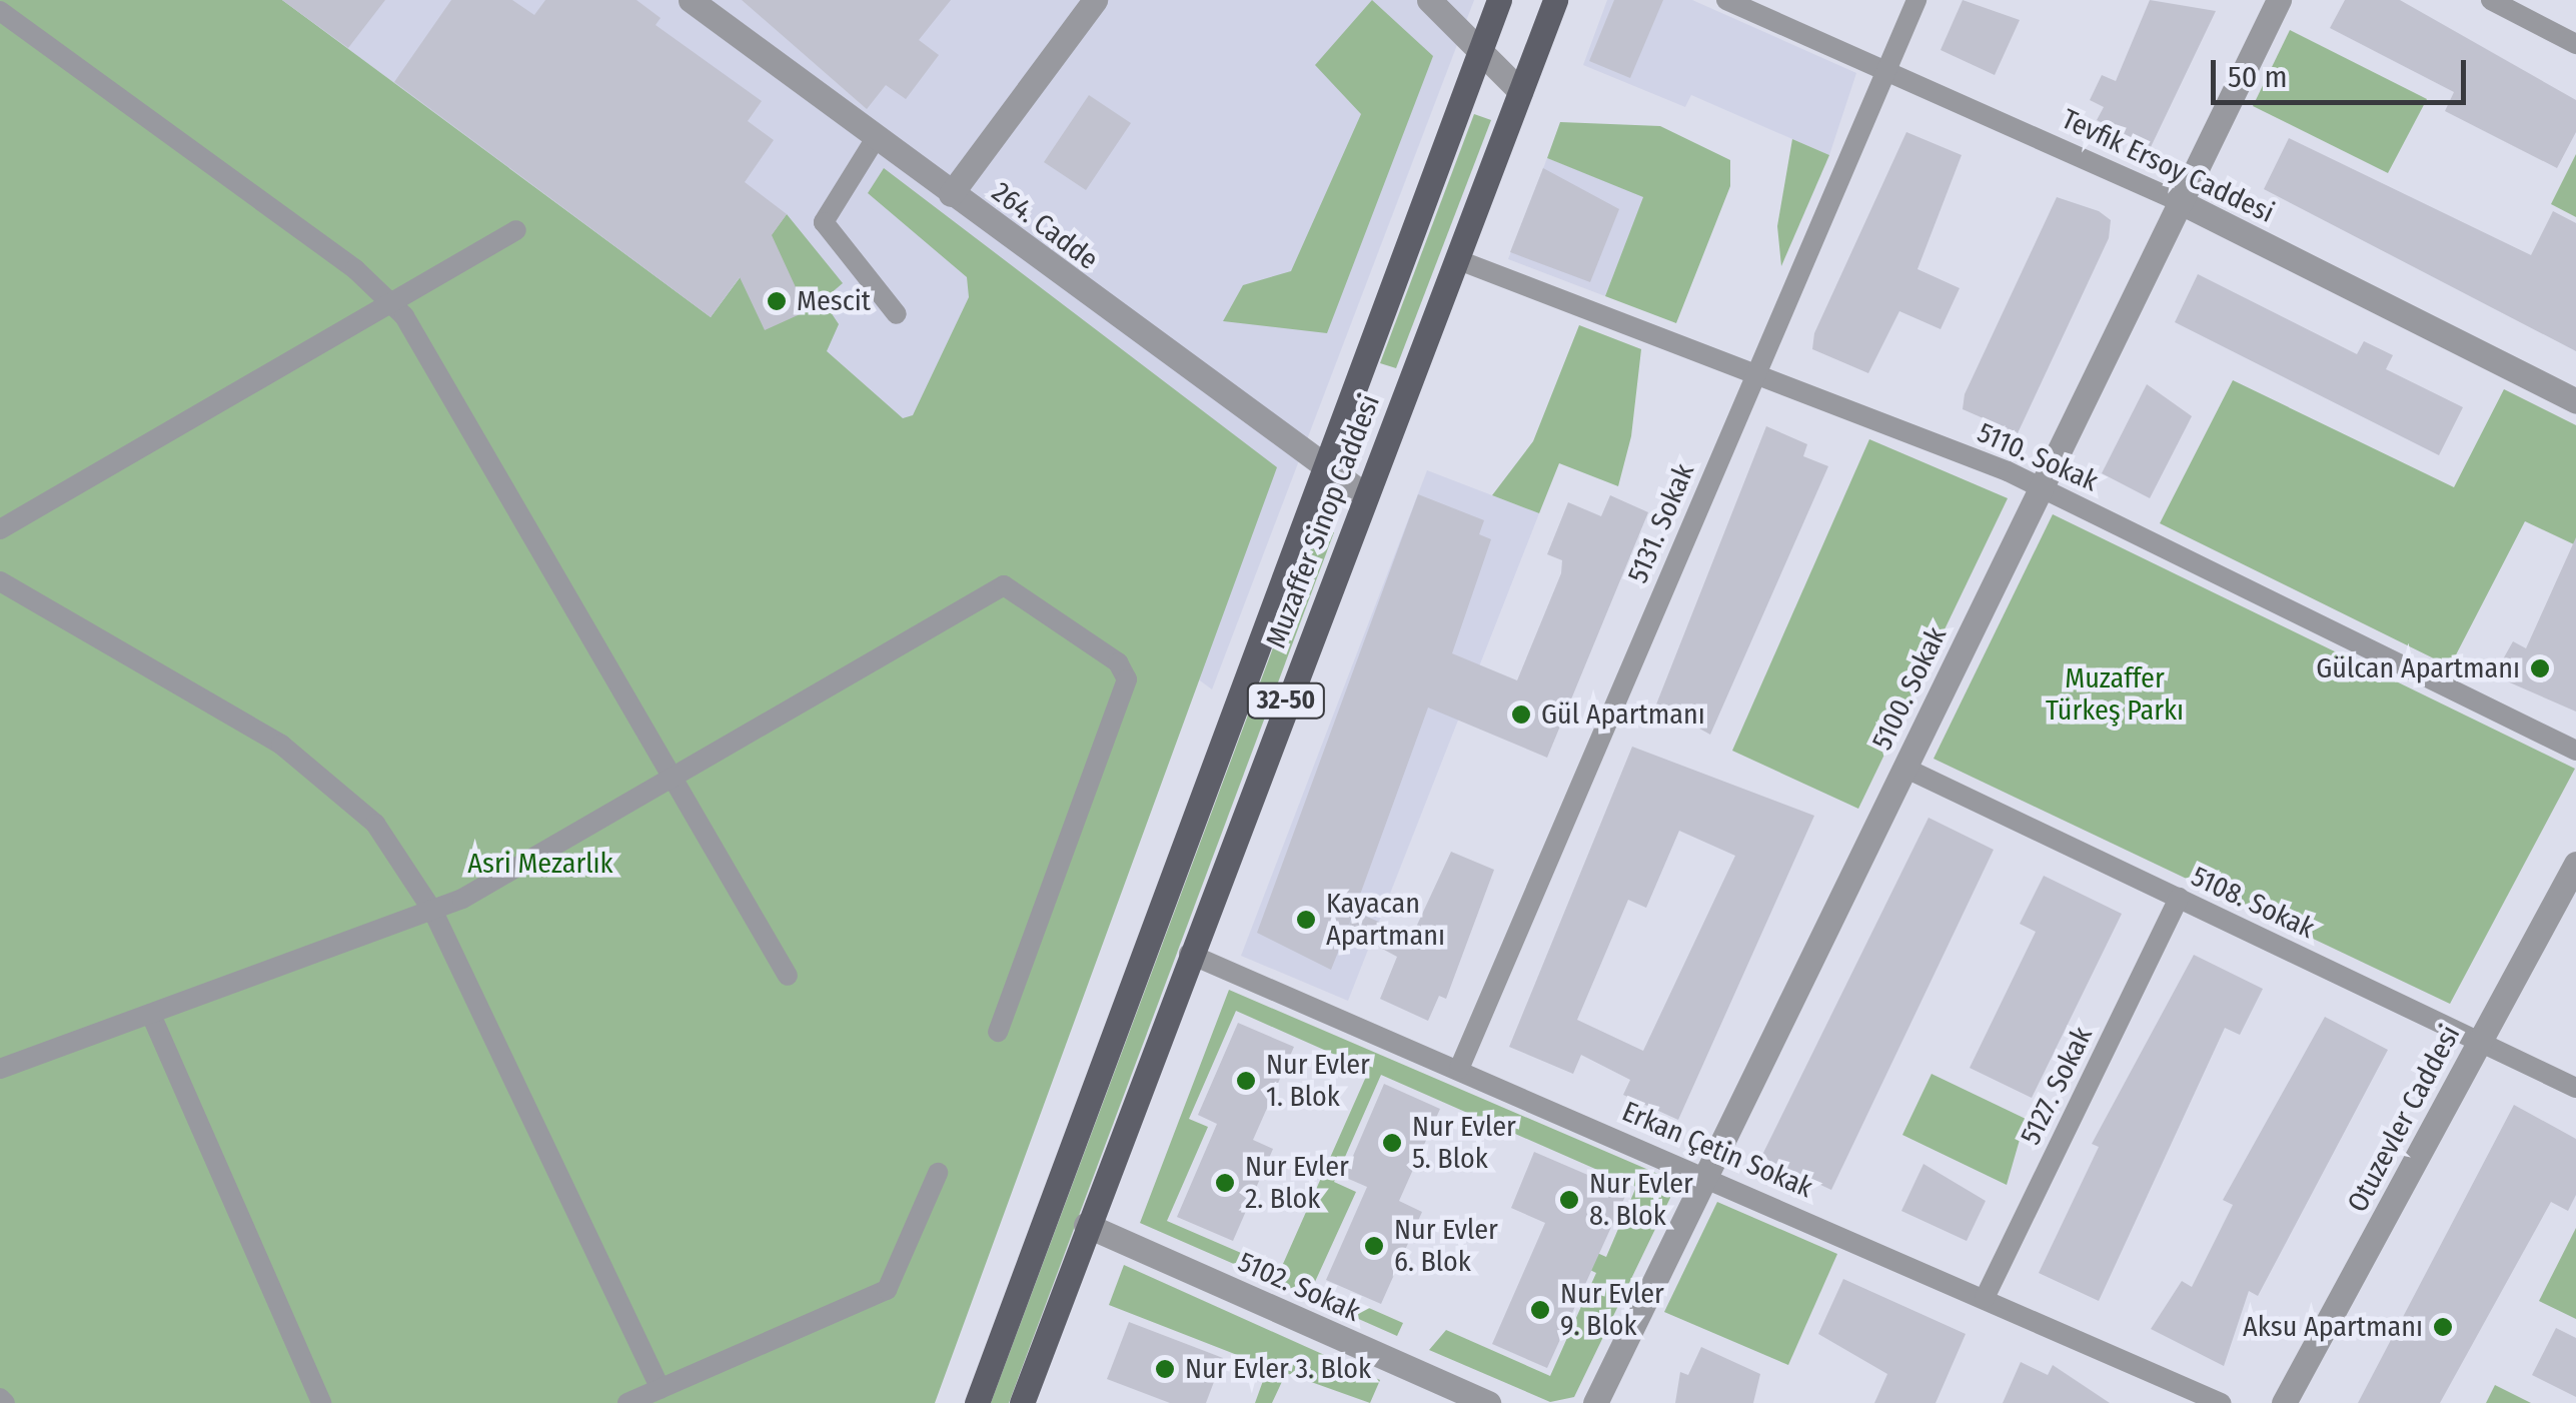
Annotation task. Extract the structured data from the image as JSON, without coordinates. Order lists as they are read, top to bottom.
{
  "streets": {
    "main road": ["Muzaffer Sinop Caddesi", "32-50"],
    "street": [
      "Tevfik Ersoy Caddesi",
      "264. Cadde",
      "5100. Sokak",
      "Otuzevler Caddesi",
      "5102. Sokak"
    ],
    "lane": [
      "5110. Sokak",
      "5131. Sokak",
      "5108. Sokak",
      "5127. Sokak",
      "Erkan Çetin Sokak"
    ]
  },
  "crossings": [
    ["Tevfik Ersoy Caddesi", "5131. Sokak"],
    ["Tevfik Ersoy Caddesi", "5100. Sokak"],
    ["264. Cadde", "Muzaffer Sinop Caddesi"],
    ["5110. Sokak", "Muzaffer Sinop Caddesi"],
    ["5110. Sokak", "5131. Sokak"],
    ["5110. Sokak", "5100. Sokak"],
    ["Muzaffer Sinop Caddesi", "Erkan Çetin Sokak"],
    ["Muzaffer Sinop Caddesi", "5102. Sokak"],
    ["5131. Sokak", "Erkan Çetin Sokak"],
    ["5100. Sokak", "5108. Sokak"],
    ["5100. Sokak", "Erkan Çetin Sokak"],
    ["5108. Sokak", "5127. Sokak"],
    ["5108. Sokak", "Otuzevler Caddesi"],
    ["5127. Sokak", "Erkan Çetin Sokak"]
  ],
  "parks": ["Muzaffer Türkeş Parkı", "Asri Mezarlık"],
  "places": [
    "Mescit",
    "Gülcan Apartmanı",
    "Gül Apartmanı",
    "Kayacan Apartmanı",
    "Nur Evler 1. Blok",
    "Nur Evler 5. Blok",
    "Nur Evler 2. Blok",
    "Nur Evler 8. Blok",
    "Nur Evler 6. Blok",
    "Nur Evler 9. Blok",
    "Aksu Apartmanı",
    "Nur Evler 3. Blok"
  ],
  "scale_bar": "50 m"
}
